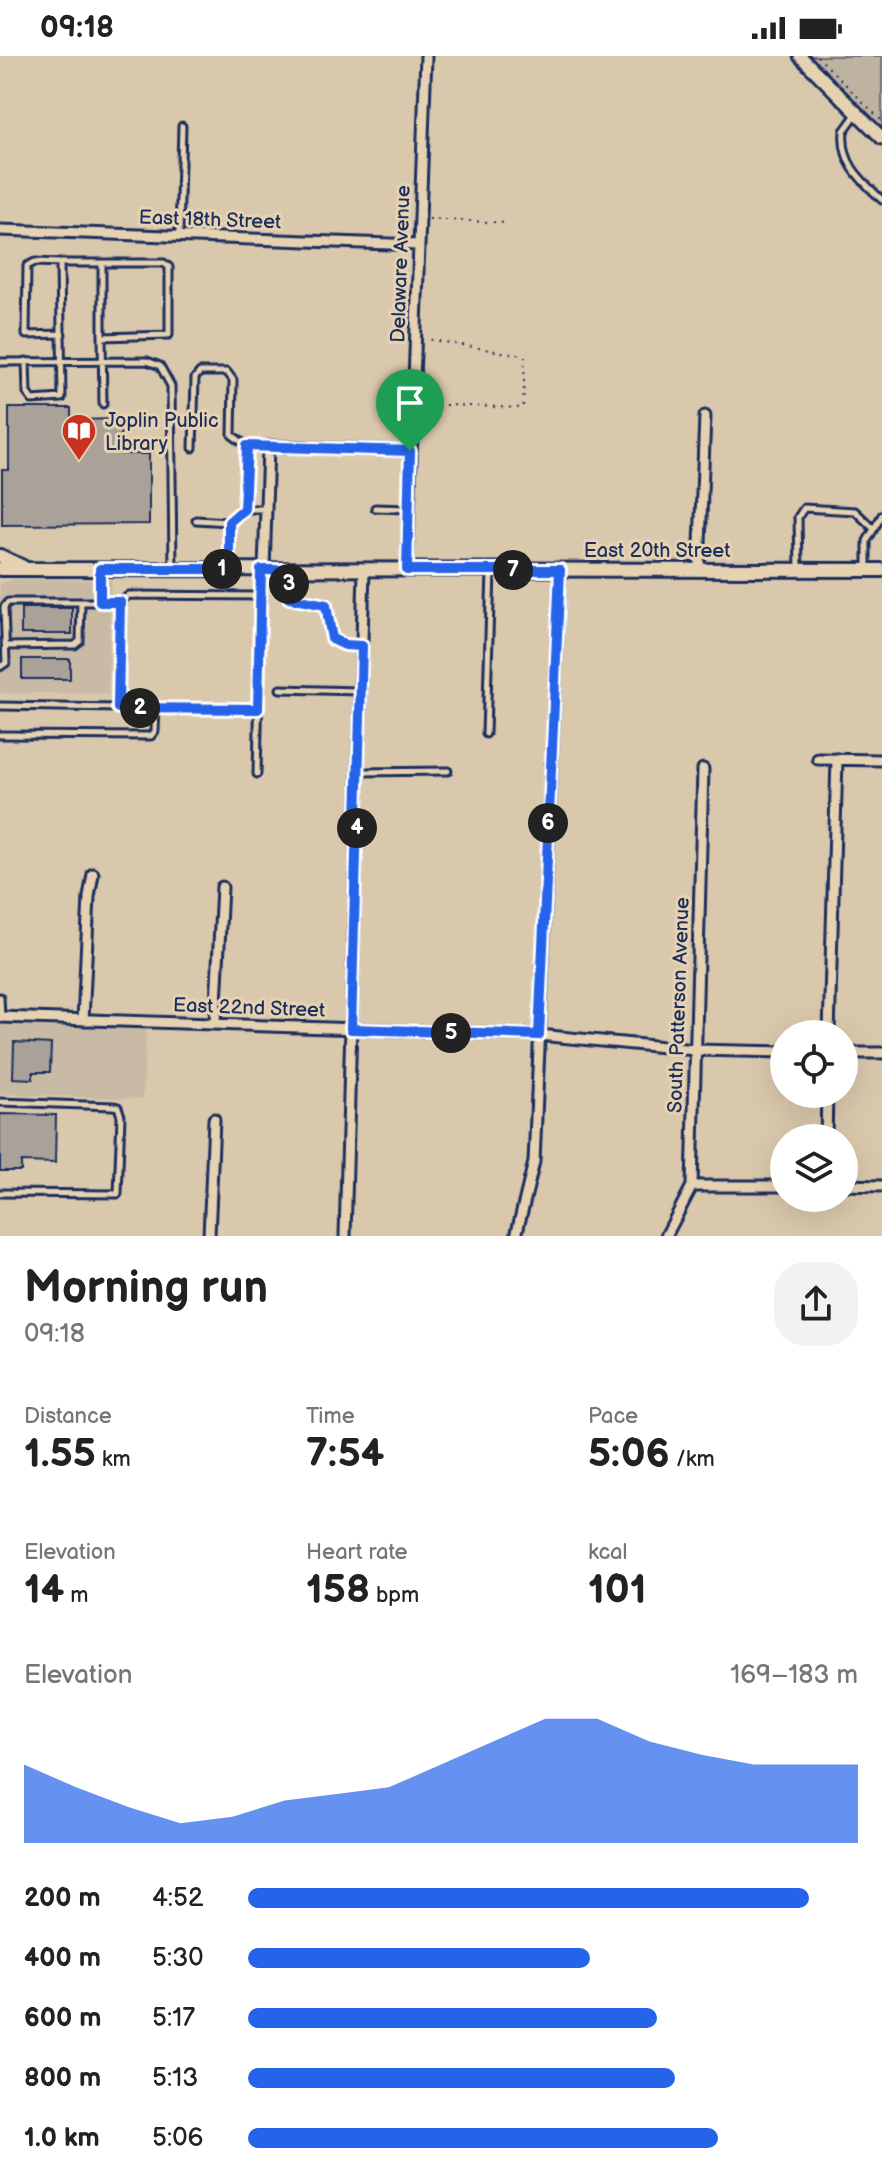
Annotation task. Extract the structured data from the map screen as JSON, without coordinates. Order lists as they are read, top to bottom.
{
  "streets": {
    "main road": ["East 20th Street"],
    "street": [
      "East 18th Street",
      "Delaware Avenue",
      "South Patterson Avenue",
      "East 22nd Street"
    ]
  },
  "crossings": [
    ["East 18th Street", "Delaware Avenue"],
    ["Delaware Avenue", "East 20th Street"],
    ["South Patterson Avenue", "East 22nd Street"]
  ],
  "places": {
    "library": ["Joplin Public Library"]
  },
  "page": {
    "status": "09:18",
    "pins": [
      "1",
      "7",
      "3",
      "2",
      "6",
      "4",
      "5"
    ],
    "heading": ["Morning run", "09:18"],
    "stats": [
      ["Distance", "1.55 km"],
      ["Time", "7:54"],
      ["Pace", "5:06 /km"],
      ["Elevation", "14 m"],
      ["Heart rate", "158 bpm"],
      ["kcal", "101"]
    ],
    "chart": ["Elevation", "169–183 m"],
    "list": [
      {
        "name": "200 m",
        "note": "4:52"
      },
      {
        "name": "400 m",
        "note": "5:30"
      },
      {
        "name": "600 m",
        "note": "5:17"
      },
      {
        "name": "800 m",
        "note": "5:13"
      },
      {
        "name": "1.0 km",
        "note": "5:06"
      }
    ]
  }
}
